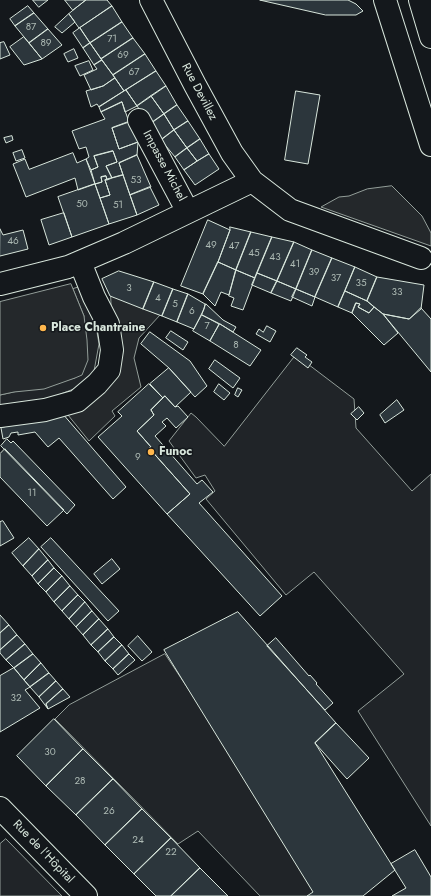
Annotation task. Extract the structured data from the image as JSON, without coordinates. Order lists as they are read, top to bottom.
{
  "streets": {
    "main road": ["Rue Devillez", "Impasse Michel", "Rue de l'Hôpital"]
  },
  "places": ["Place Chantraine", "Funoc"],
  "house_numbers": [
    "87",
    "71",
    "89",
    "69",
    "67",
    "53",
    "50",
    "51",
    "46",
    "49",
    "47",
    "45",
    "43",
    "41",
    "39",
    "37",
    "35",
    "3",
    "33",
    "4",
    "5",
    "6",
    "7",
    "8",
    "9",
    "11",
    "32",
    "30",
    "28",
    "26",
    "24",
    "22"
  ]
}
